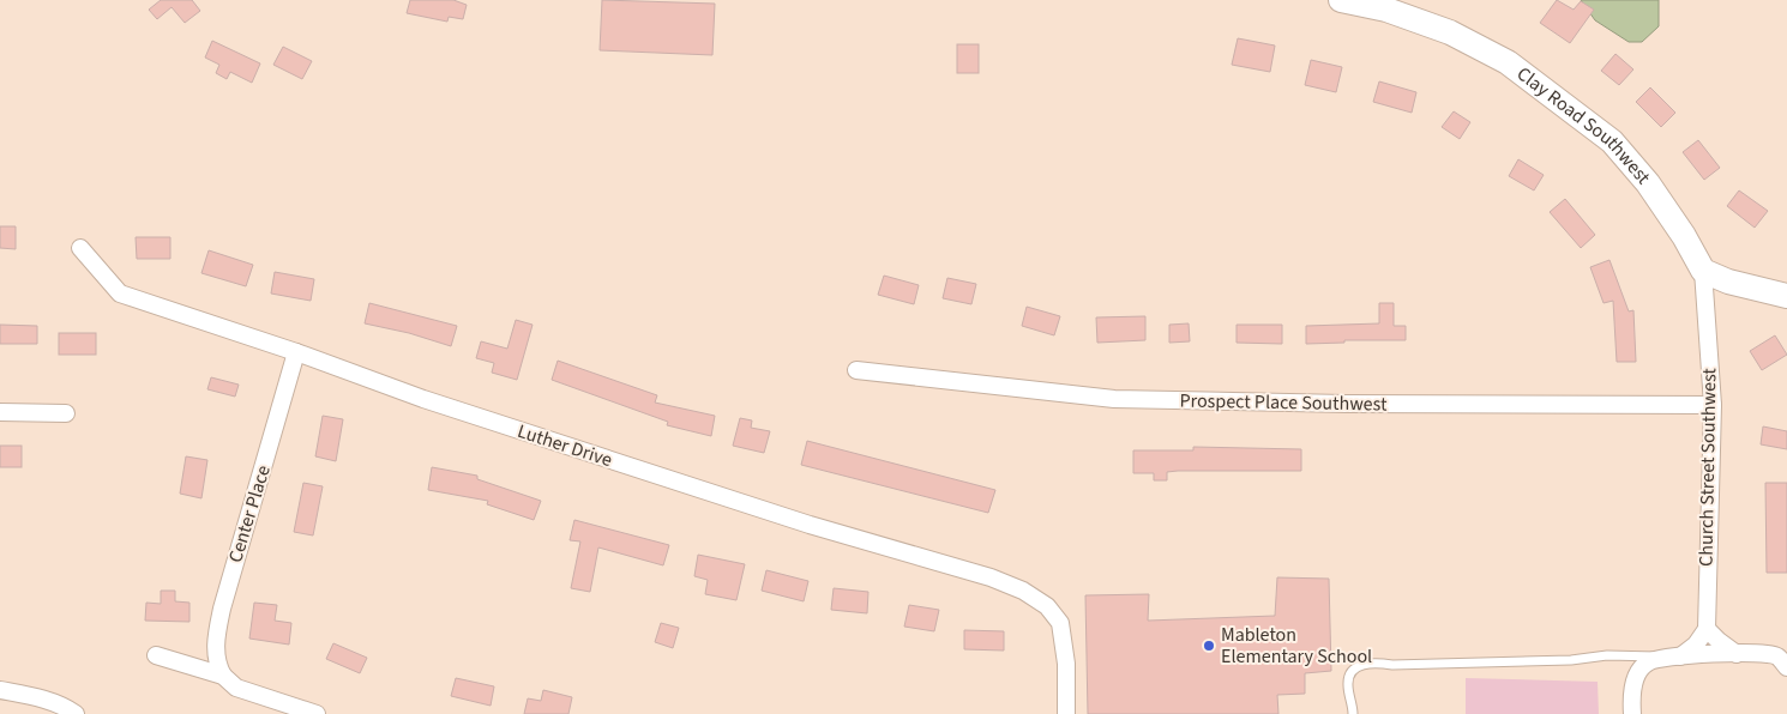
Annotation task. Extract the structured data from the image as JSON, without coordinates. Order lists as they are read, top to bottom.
{
  "streets": {
    "street": [
      "Clay Road Southwest",
      "Prospect Place Southwest",
      "Luther Drive",
      "Church Street Southwest",
      "Center Place"
    ]
  },
  "crossings": [
    ["Clay Road Southwest", "Church Street Southwest"],
    ["Prospect Place Southwest", "Church Street Southwest"],
    ["Luther Drive", "Center Place"]
  ],
  "places": ["Mableton Elementary School"]
}
